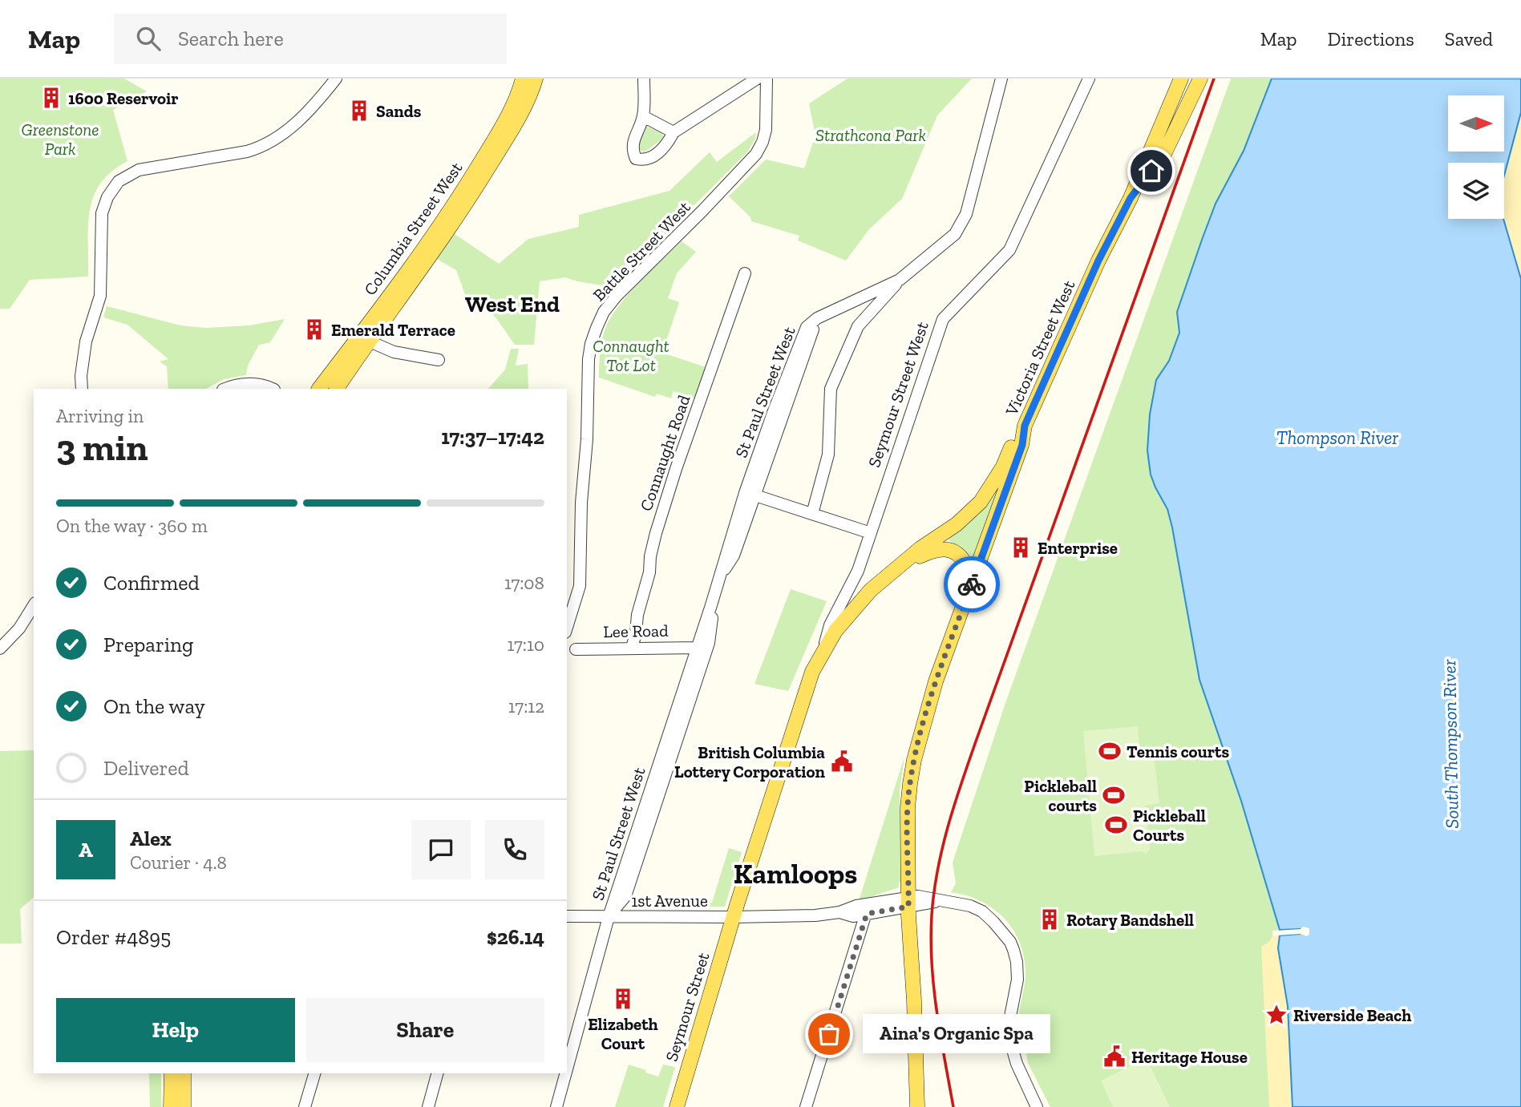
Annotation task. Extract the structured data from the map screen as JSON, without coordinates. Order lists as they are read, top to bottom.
{
  "streets": {
    "main road": [
      "Columbia Street West",
      "Victoria Street West",
      "Seymour Street West",
      "Seymour Street"
    ],
    "street": [
      "Battle Street West",
      "St Paul Street West",
      "Connaught Road",
      "Lee Road",
      "1st Avenue"
    ]
  },
  "crossings": [
    ["Victoria Street West", "Seymour Street West"],
    ["Victoria Street West", "1st Avenue"],
    ["St Paul Street West", "Lee Road"],
    ["St Paul Street West", "1st Avenue"],
    ["Seymour Street West", "1st Avenue"],
    ["Seymour Street West", "Seymour Street"],
    ["Connaught Road", "Lee Road"],
    ["1st Avenue", "Seymour Street"]
  ],
  "districts": ["West End", "Kamloops"],
  "water": ["Thompson River", "South Thompson River"],
  "parks": ["Greenstone Park", "Strathcona Park", "Connaught Tot Lot"],
  "places": {
    "building": [
      "1600 Reservoir",
      "Sands",
      "Emerald Terrace",
      "Enterprise",
      "Rotary Bandshell",
      "Elizabeth Court"
    ],
    "sports": ["Tennis courts", "Pickleball courts", "Pickleball Courts"],
    "public building": ["British Columbia Lottery Corporation", "Heritage House"],
    "place": ["Riverside Beach"],
    "other": ["Aina's Organic Spa"]
  },
  "north": "right",
  "page": {
    "header": "Map",
    "search": "Search here",
    "nav": ["Map", "Directions", "Saved"],
    "heading": ["3 min", "Arriving in", "17:37–17:42"],
    "panel": [
      "Alex",
      "Courier · 4.8",
      "Order #4895",
      "$26.14"
    ],
    "bar": "On the way · 360 m",
    "list": [
      ["Confirmed", "17:08"],
      ["Preparing", "17:10"],
      ["On the way", "17:12"],
      "Delivered"
    ],
    "round": "A",
    "buttons": ["Help", "Share"],
    "bubble": "Aina's Organic Spa"
  }
}
